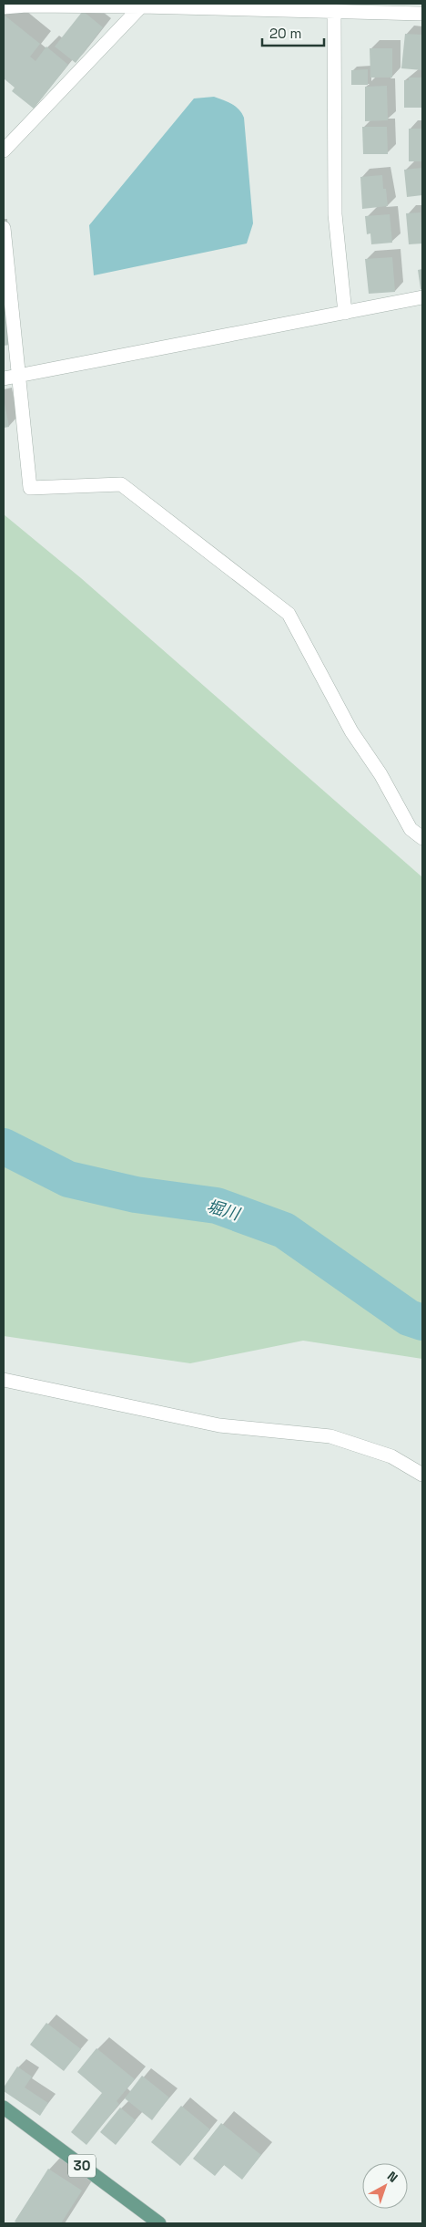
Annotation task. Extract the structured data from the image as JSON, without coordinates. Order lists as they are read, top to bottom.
{
  "streets": {
    "main road": ["30"]
  },
  "water": ["堀川"],
  "scale_bar": "20 m",
  "north": "top right"
}
